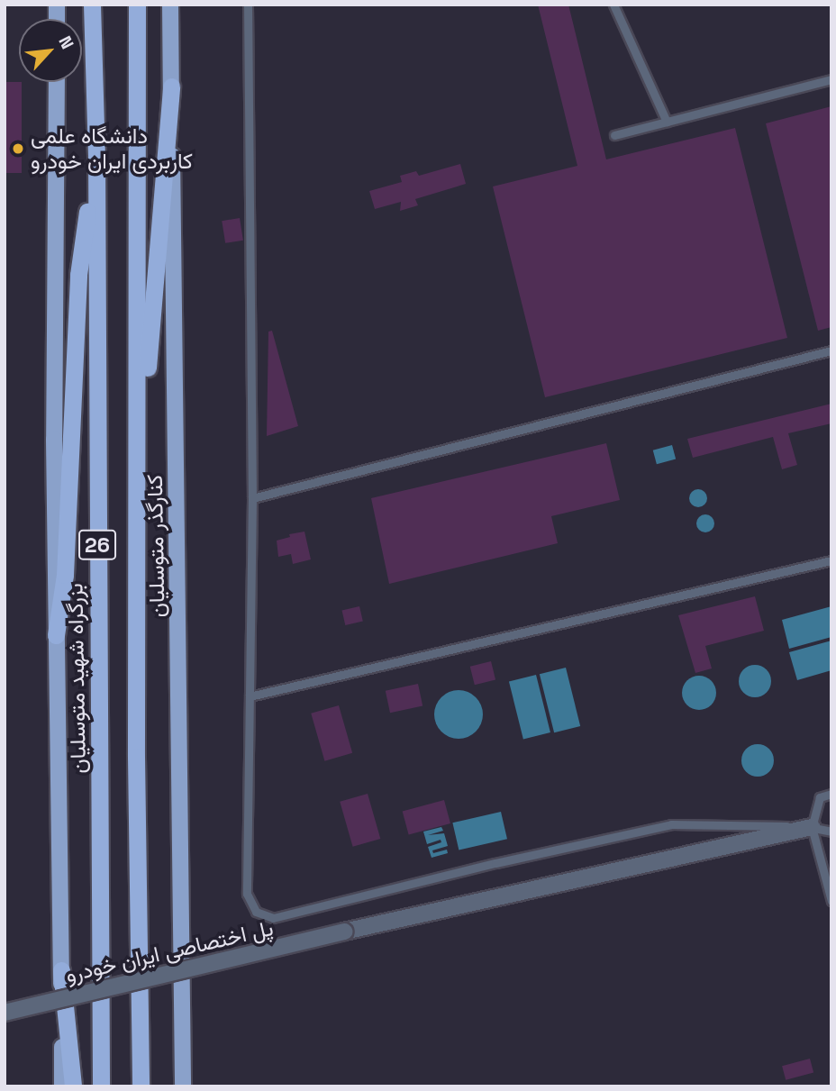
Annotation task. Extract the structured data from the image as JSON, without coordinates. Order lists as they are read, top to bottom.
{
  "streets": {
    "highway": ["26", "بزرگراه شهید متوسلیان"],
    "main road": ["کنارگذر متوسلیان"],
    "street": ["پل اختصاصی ایران خودرو"]
  },
  "places": ["دانشگاه علمی کاربردی ایران خودرو"],
  "north": "top right"
}
